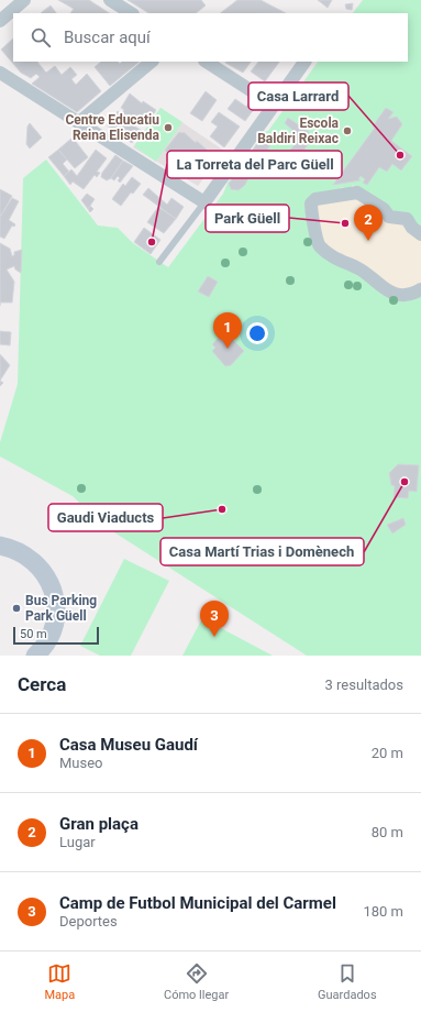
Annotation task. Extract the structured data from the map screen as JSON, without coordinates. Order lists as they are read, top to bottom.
{
  "places": [
    "Centre Educatiu Reina Elisenda",
    "Escola Baldiri Reixac",
    "Casa Larrard",
    "Park Güell",
    "La Torreta del Parc Güell",
    "Casa Martí Trias i Domènech",
    "Gaudi Viaducts",
    "Bus Parking Park Güell"
  ],
  "scale_bar": "50 m",
  "page": {
    "search": "Buscar aquí",
    "pins": ["2", "1", "3"],
    "scale": "50 m",
    "heading": ["Cerca", "3 resultados"],
    "list": [
      {
        "mark": "1",
        "name": "Casa Museu Gaudí",
        "note": "Museo",
        "value": "20 m"
      },
      {
        "mark": "2",
        "name": "Gran plaça",
        "note": "Lugar",
        "value": "80 m"
      },
      {
        "mark": "3",
        "name": "Camp de Futbol Municipal del Carmel",
        "note": "Deportes",
        "value": "180 m"
      }
    ],
    "nav": ["Mapa", "Cómo llegar", "Guardados"]
  }
}
